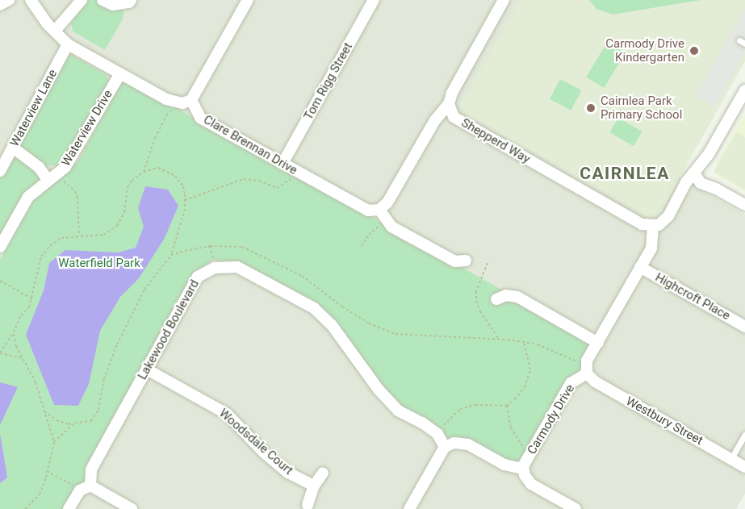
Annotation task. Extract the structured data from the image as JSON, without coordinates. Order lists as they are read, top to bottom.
{
  "streets": {
    "street": [
      "Tom Rigg Street",
      "Waterview Lane",
      "Waterview Drive",
      "Shepperd Way",
      "Clare Brennan Drive",
      "Highcroft Place",
      "Lakewood Boulevard",
      "Carmody Drive",
      "Westbury Street",
      "Woodsdale Court"
    ]
  },
  "crossings": [
    ["Tom Rigg Street", "Clare Brennan Drive"],
    ["Shepperd Way", "Carmody Drive"],
    ["Highcroft Place", "Carmody Drive"],
    ["Lakewood Boulevard", "Woodsdale Court"],
    ["Carmody Drive", "Westbury Street"]
  ],
  "districts": ["CAIRNLEA"],
  "parks": ["Waterfield Park"],
  "places": ["Carmody Drive Kindergarten", "Cairnlea Park Primary School"]
}
